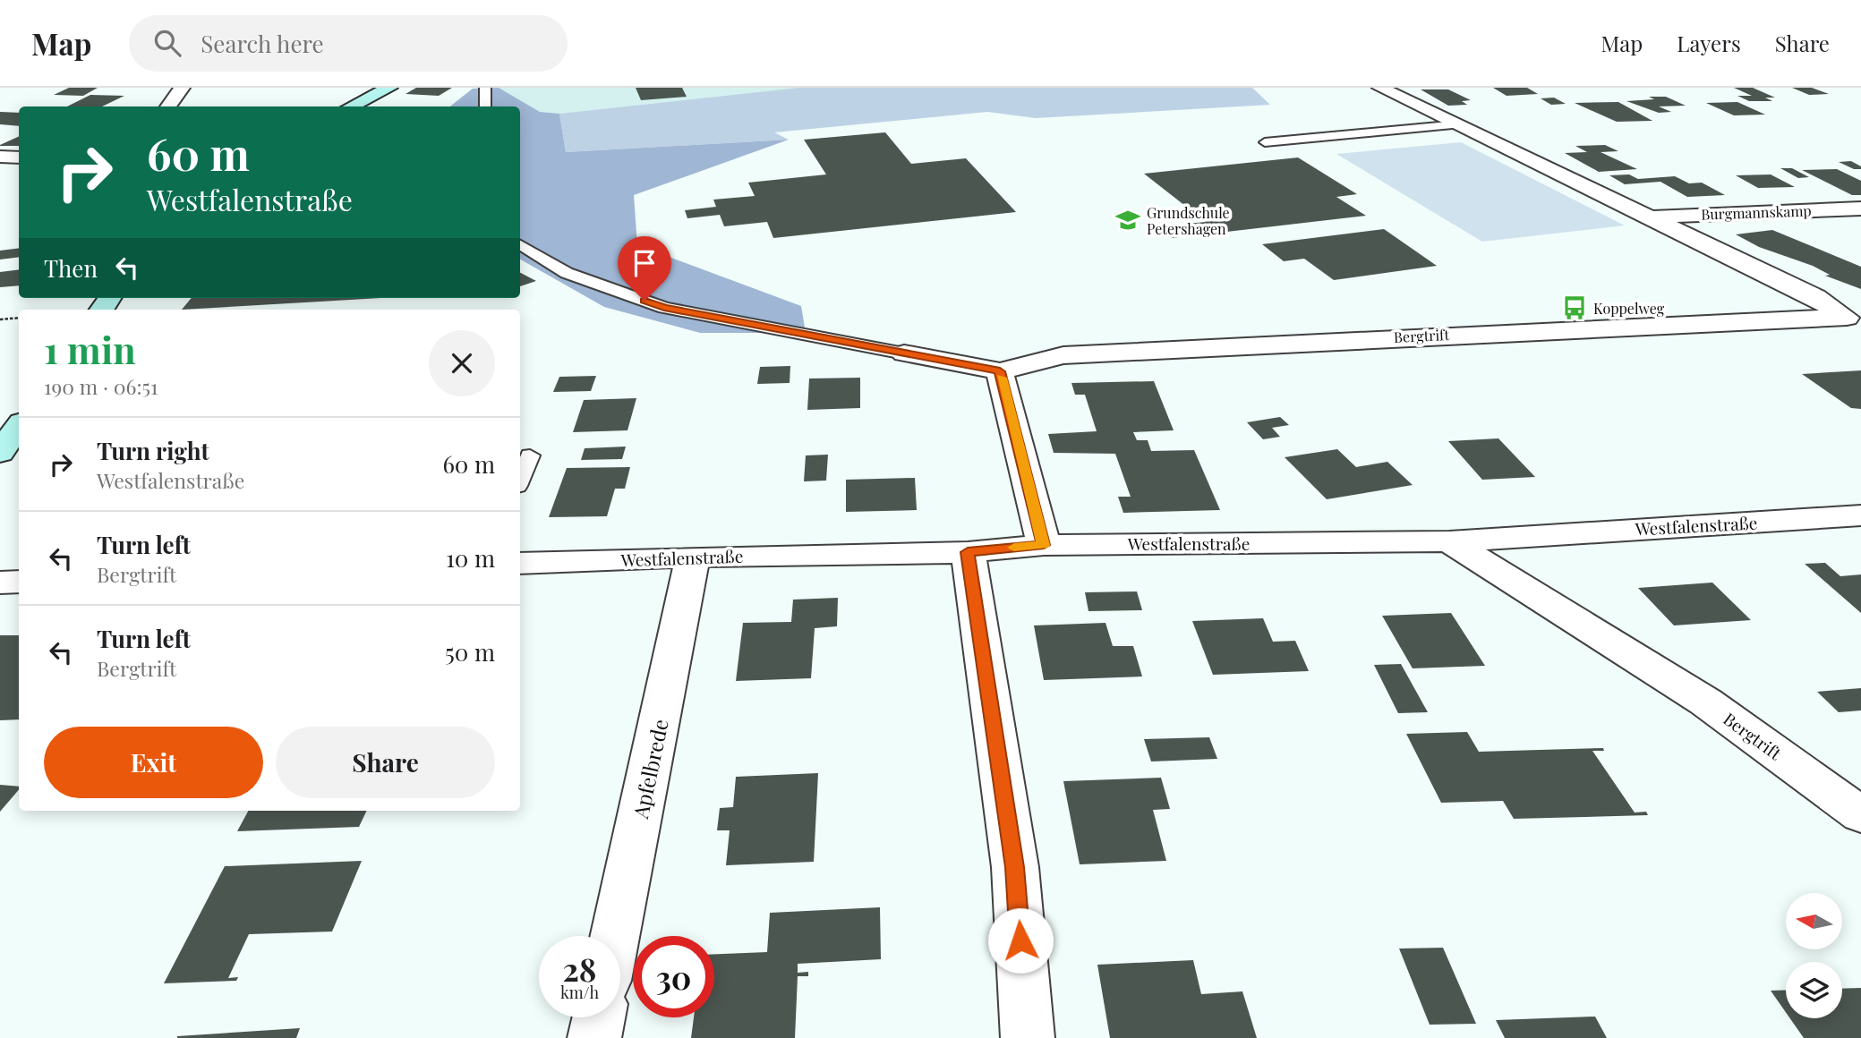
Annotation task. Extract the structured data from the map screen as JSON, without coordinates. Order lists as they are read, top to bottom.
{
  "streets": {
    "street": [
      "Burgmannskamp",
      "Bergtrift",
      "Westfalenstraße",
      "Apfelbrede"
    ]
  },
  "crossings": [
    ["Bergtrift", "Westfalenstraße"],
    ["Westfalenstraße", "Apfelbrede"]
  ],
  "places": {
    "school or university": ["Grundschule Petershagen"],
    "bus stop": ["Koppelweg"]
  },
  "north": "left",
  "page": {
    "header": "Map",
    "search": "Search here",
    "nav": ["Map", "Layers", "Share"],
    "turn": ["60 m", "Westfalenstraße"],
    "then": "Then",
    "heading": ["1 min", "190 m · 06:51"],
    "list": [
      {
        "name": "Turn right",
        "note": "Westfalenstraße",
        "value": "60 m"
      },
      {
        "name": "Turn left",
        "note": "Bergtrift",
        "value": "10 m"
      },
      {
        "name": "Turn left",
        "note": "Bergtrift",
        "value": "50 m"
      }
    ],
    "buttons": ["Exit", "Share"],
    "speed": "28 km/h",
    "limit": "30"
  }
}
